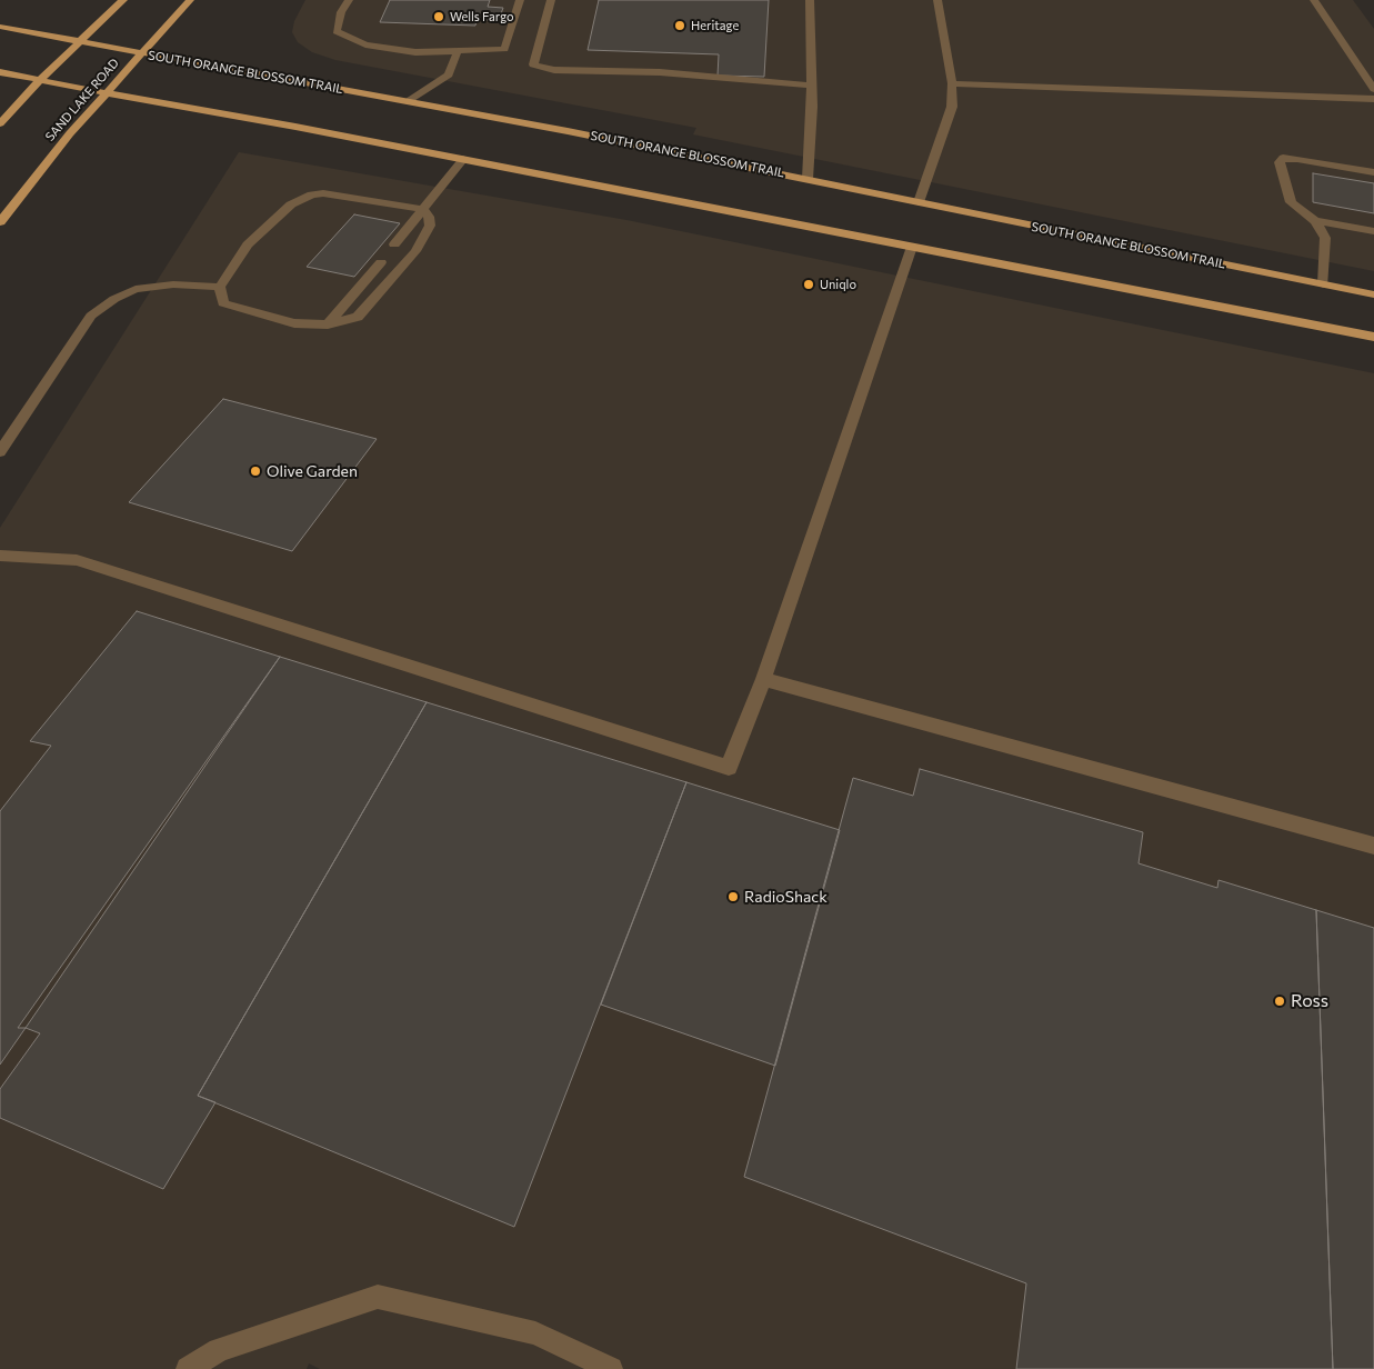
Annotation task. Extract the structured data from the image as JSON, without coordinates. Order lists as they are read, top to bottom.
{
  "streets": {
    "main road": ["SOUTH ORANGE BLOSSOM TRAIL", "SAND LAKE ROAD"]
  },
  "crossings": [
    ["SOUTH ORANGE BLOSSOM TRAIL", "SAND LAKE ROAD"]
  ],
  "places": [
    "Wells Fargo",
    "Heritage",
    "Uniqlo",
    "Olive Garden",
    "RadioShack",
    "Ross"
  ]
}
